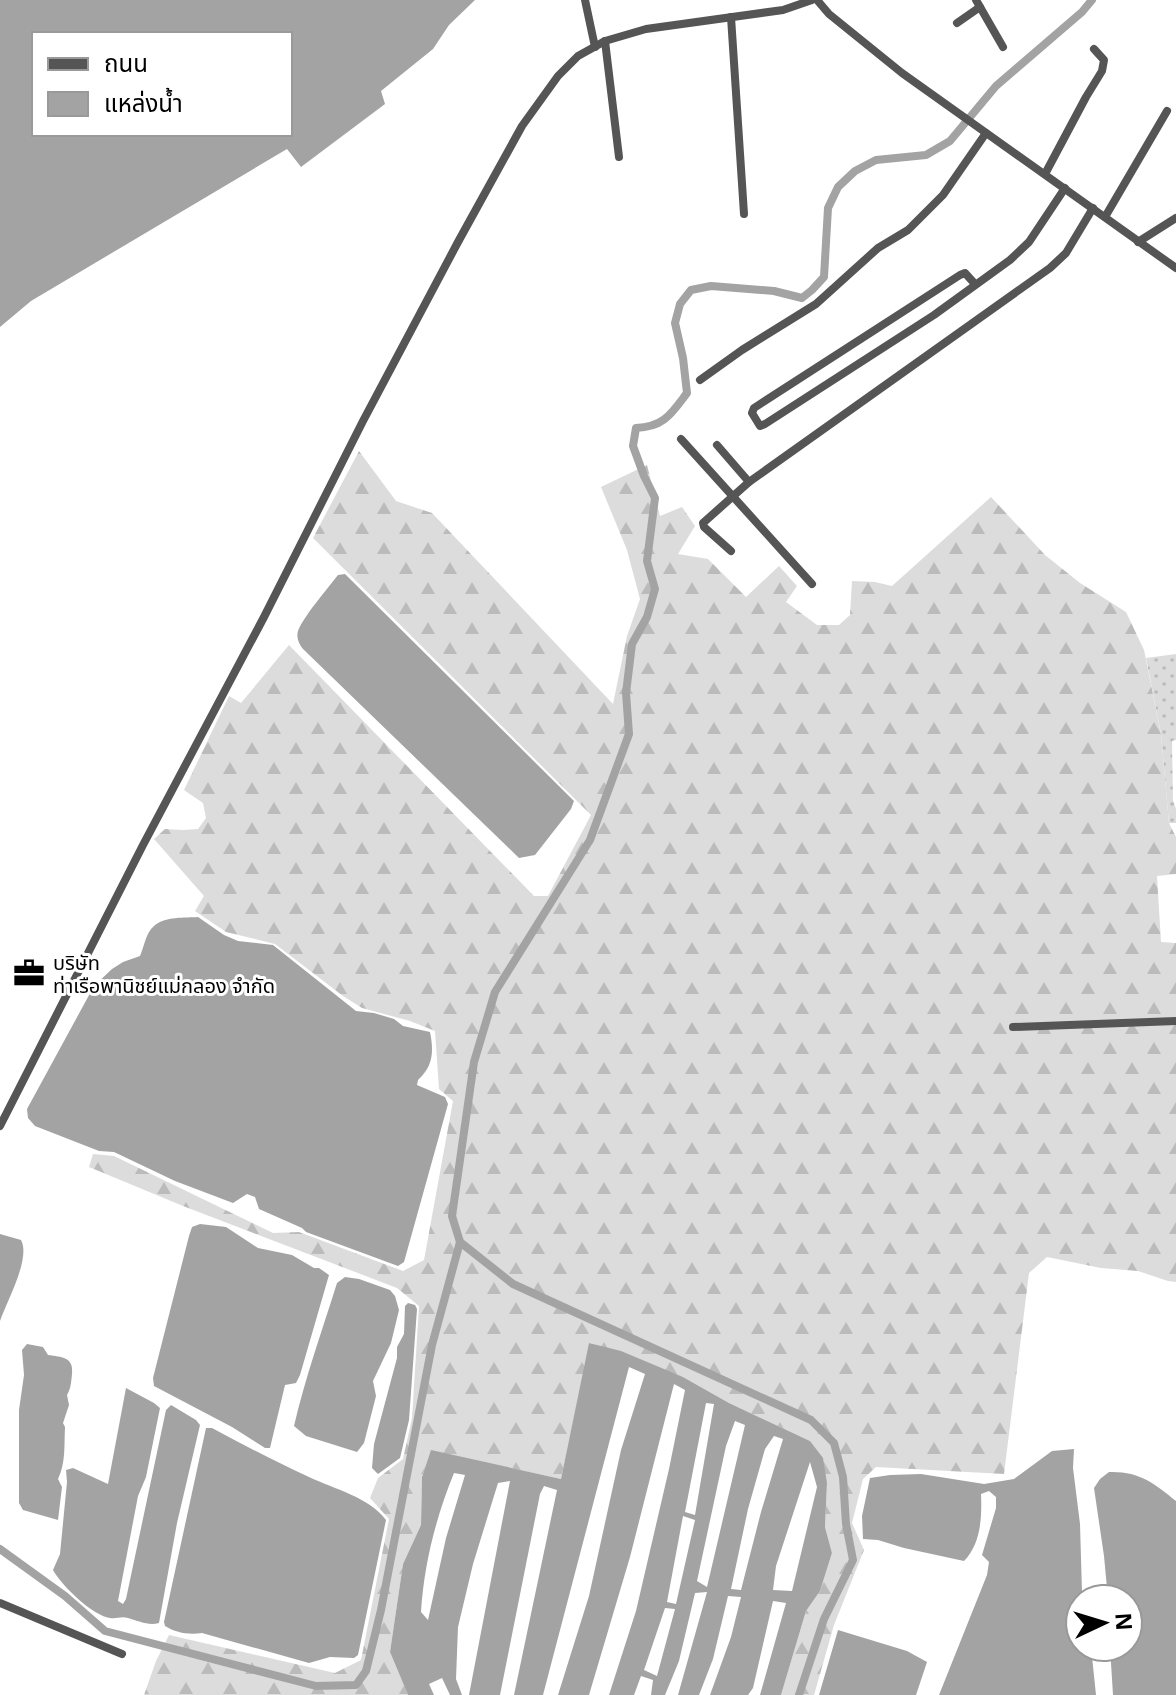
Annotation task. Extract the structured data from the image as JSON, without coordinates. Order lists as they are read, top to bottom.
{
  "places": {
    "office": ["บริษัท ท่าเรือพานิชย์แม่กลอง จำกัด"]
  },
  "legend": ["ถนน", "แหล่งน้ำ"],
  "north": "right"
}
